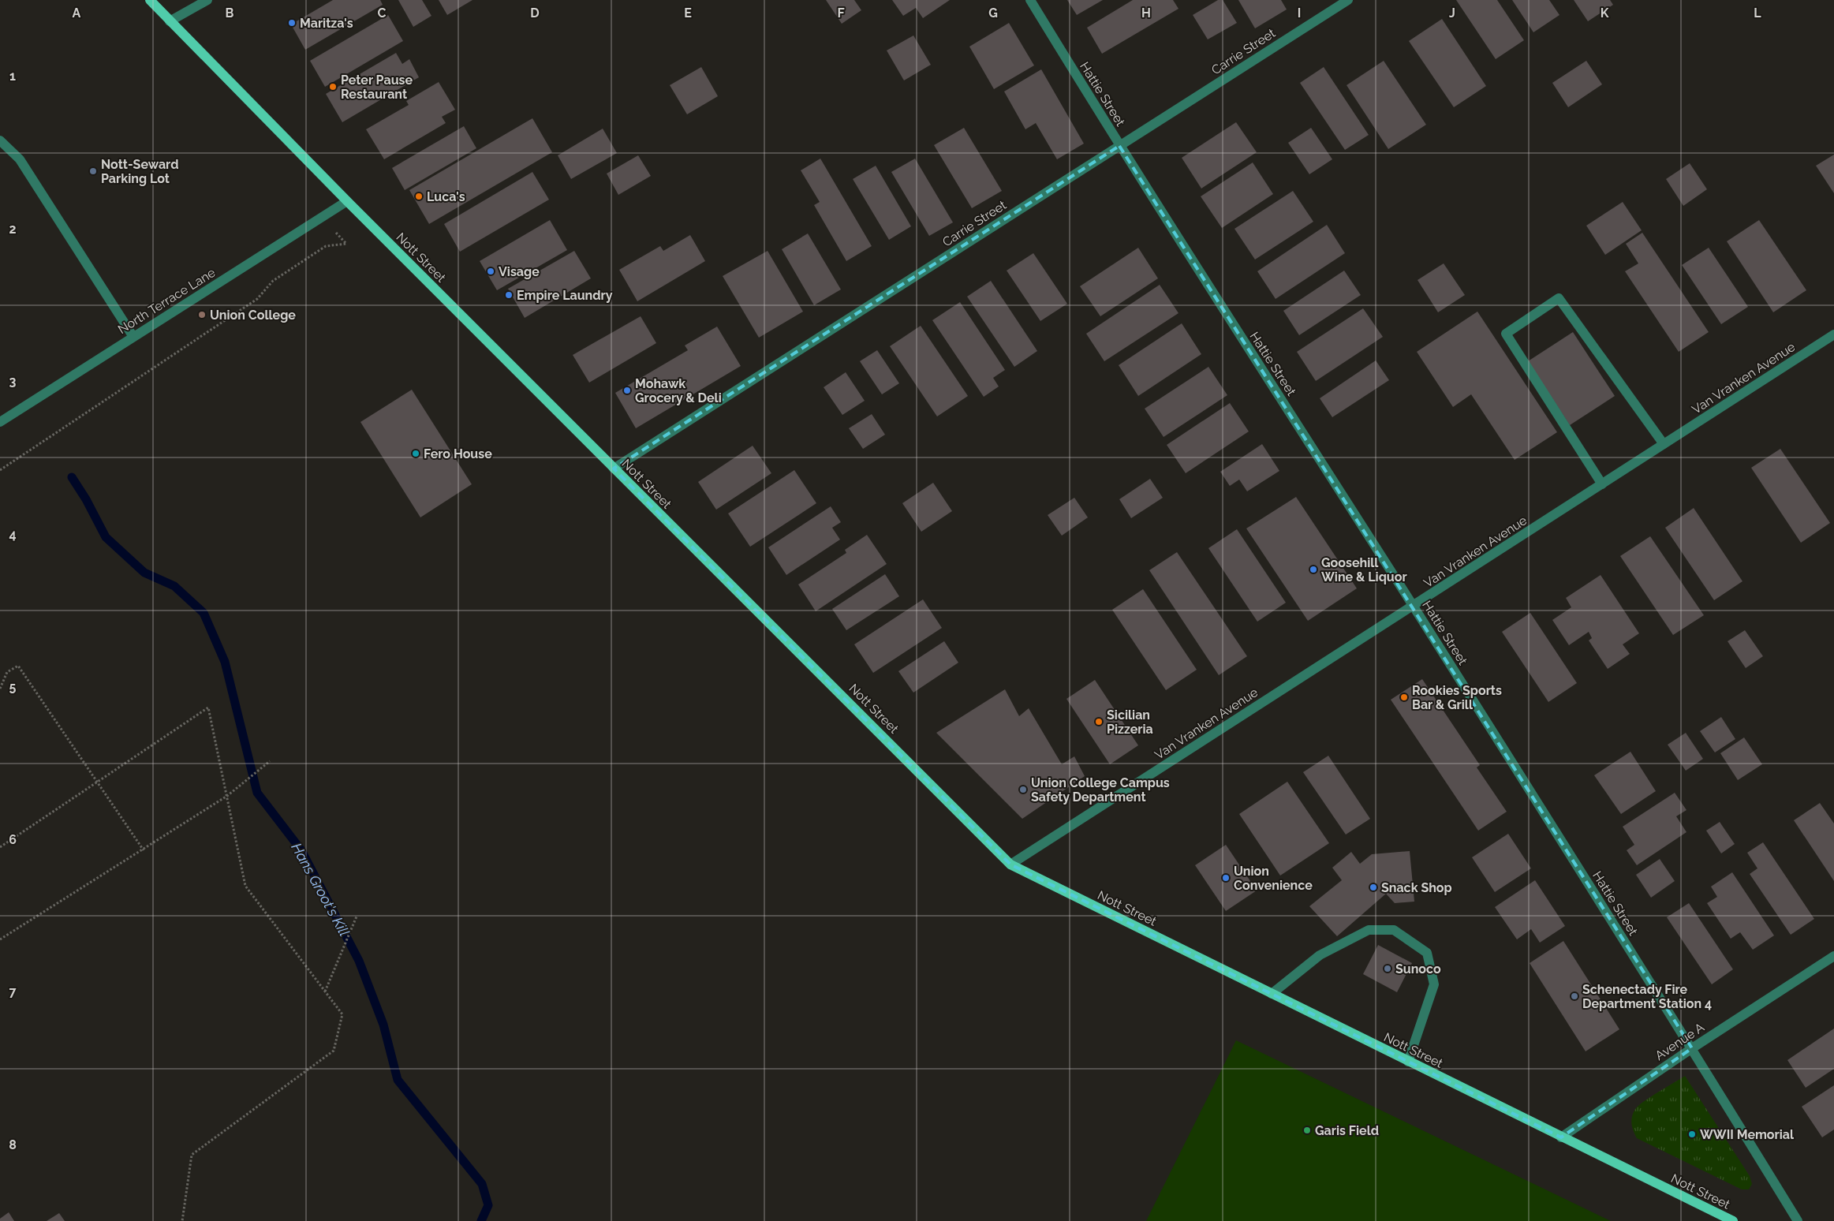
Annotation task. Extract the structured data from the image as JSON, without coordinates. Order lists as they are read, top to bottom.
{
  "streets": {
    "main road": ["Nott Street"],
    "street": [
      "Carrie Street",
      "Hattie Street",
      "North Terrace Lane",
      "Van Vranken Avenue",
      "Avenue A"
    ]
  },
  "crossings": [
    ["Carrie Street", "Hattie Street"],
    ["Carrie Street", "Nott Street"],
    ["Hattie Street", "Van Vranken Avenue"],
    ["Hattie Street", "Avenue A"],
    ["Nott Street", "North Terrace Lane"],
    ["Nott Street", "Van Vranken Avenue"],
    ["Nott Street", "Avenue A"]
  ],
  "water": ["Hans Groot's Kill"],
  "places": [
    "Maritza's",
    "Peter Pause Restaurant",
    "Nott-Seward Parking Lot",
    "Luca's",
    "Visage",
    "Empire Laundry",
    "Union College",
    "Mohawk Grocery & Deli",
    "Fero House",
    "Goosehill Wine & Liquor",
    "Rookies Sports Bar & Grill",
    "Sicilian Pizzeria",
    "Union College Campus Safety Department",
    "Union Convenience",
    "Snack Shop",
    "Sunoco",
    "Schenectady Fire Department Station 4",
    "Garis Field",
    "WWII Memorial"
  ],
  "grid": {
    "columns": [
      "A",
      "B",
      "C",
      "D",
      "E",
      "F",
      "G",
      "H",
      "I",
      "J",
      "K",
      "L"
    ],
    "rows": [
      "1",
      "2",
      "3",
      "4",
      "5",
      "6",
      "7",
      "8"
    ]
  }
}
